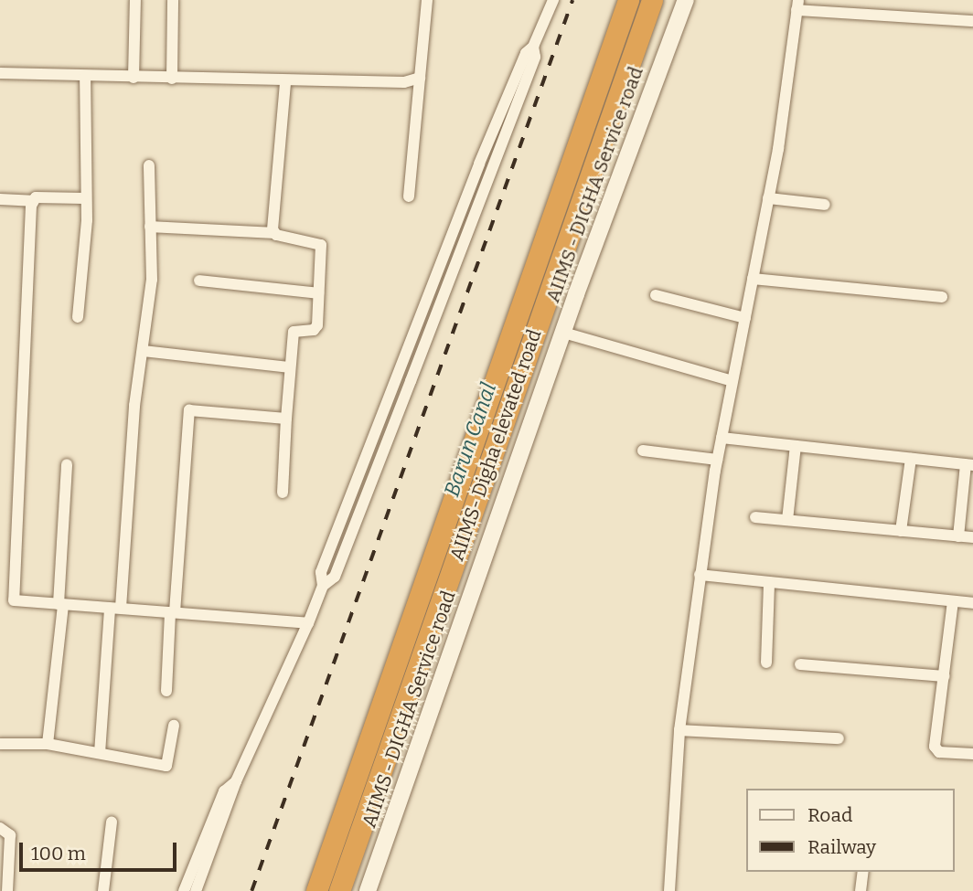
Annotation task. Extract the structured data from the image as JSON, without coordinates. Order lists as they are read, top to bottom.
{
  "streets": {
    "highway": ["AIIMS- Digha elevated road"],
    "main road": ["AIIMS - DIGHA Service road"]
  },
  "water": ["Barun Canal"],
  "legend": ["Road", "Railway"],
  "scale_bar": "100 m"
}
